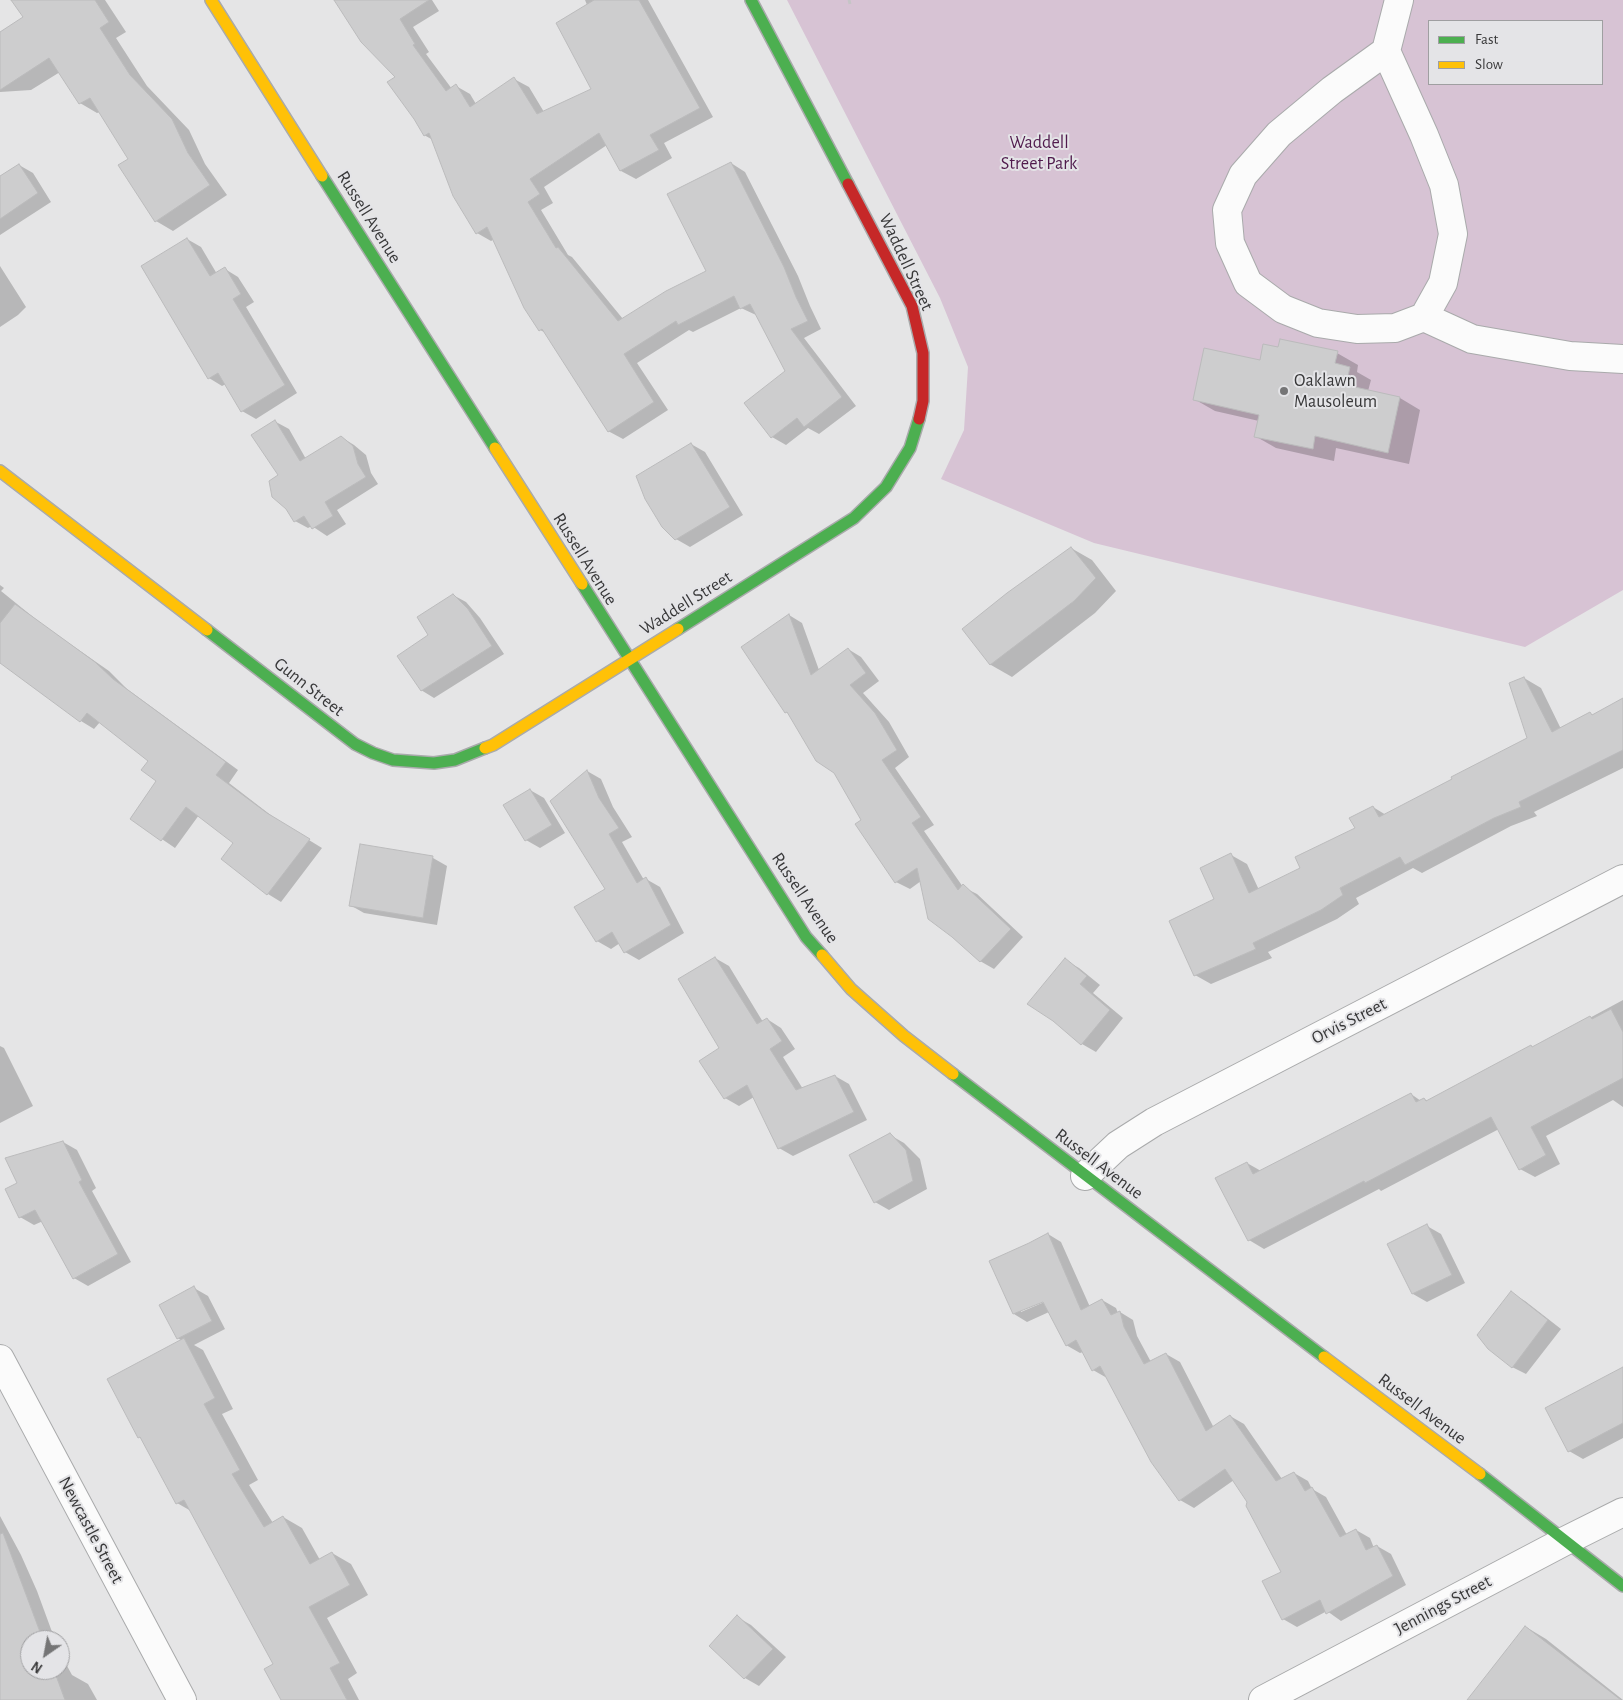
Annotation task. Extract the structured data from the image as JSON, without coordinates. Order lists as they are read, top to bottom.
{
  "streets": {
    "street": [
      "Russell Avenue",
      "Waddell Street",
      "Gunn Street",
      "Orvis Street",
      "Newcastle Street",
      "Jennings Street"
    ]
  },
  "crossings": [
    ["Russell Avenue", "Waddell Street"],
    ["Russell Avenue", "Gunn Street"],
    ["Russell Avenue", "Orvis Street"],
    ["Russell Avenue", "Jennings Street"],
    ["Waddell Street", "Gunn Street"]
  ],
  "parks": ["Waddell Street Park"],
  "places": ["Oaklawn Mausoleum"],
  "legend": ["Fast", "Slow"],
  "north": "bottom left"
}
